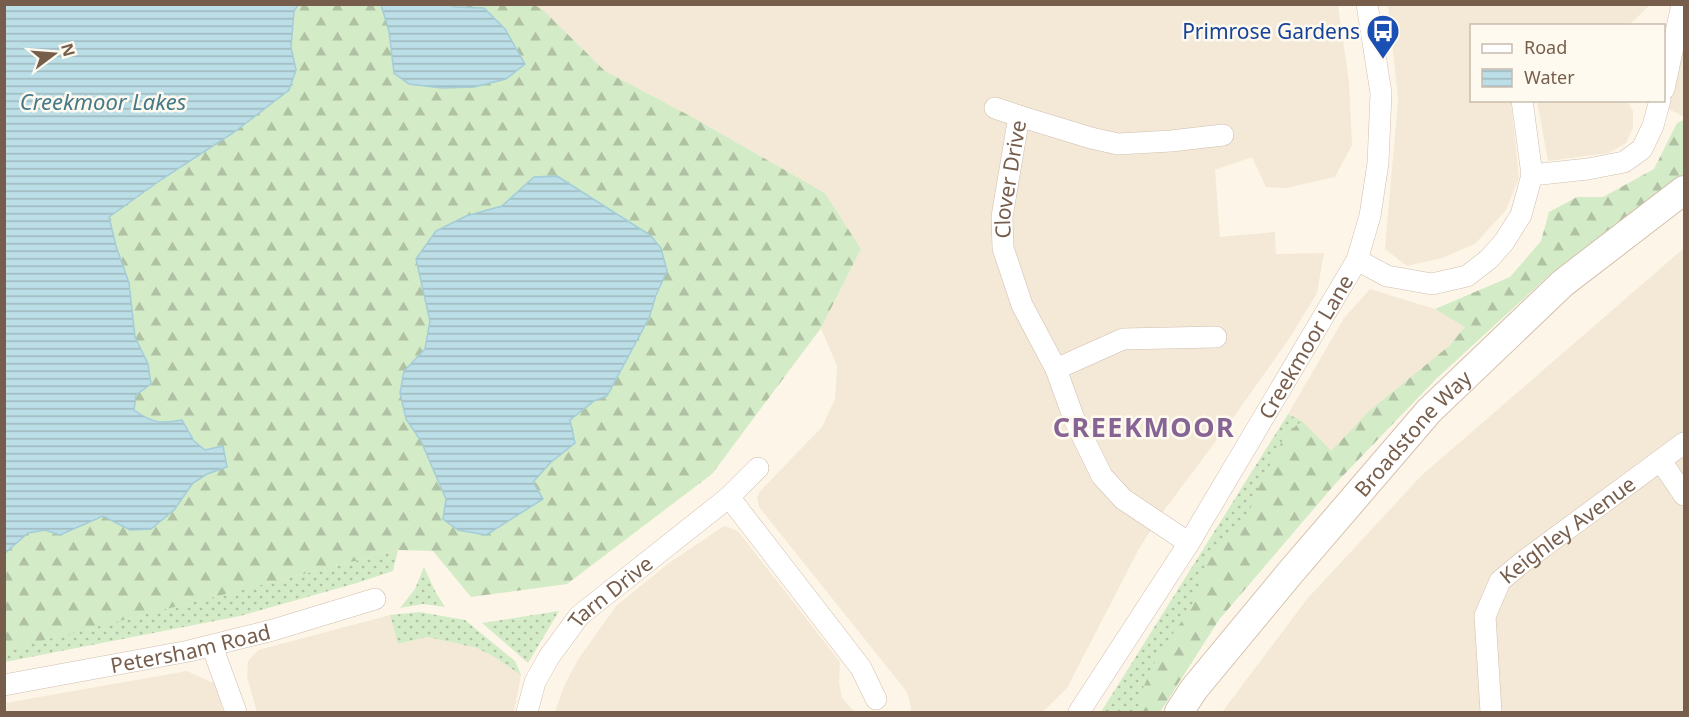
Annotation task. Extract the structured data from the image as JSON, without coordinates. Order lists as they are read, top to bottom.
{
  "streets": {
    "street": [
      "Clover Drive",
      "Creekmoor Lane",
      "Broadstone Way",
      "Keighley Avenue",
      "Tarn Drive",
      "Petersham Road"
    ]
  },
  "crossings": [
    ["Clover Drive", "Creekmoor Lane"]
  ],
  "districts": ["CREEKMOOR"],
  "water": ["Creekmoor Lakes"],
  "places": {
    "bus stop": ["Primrose Gardens"]
  },
  "legend": ["Road", "Water"],
  "north": "right"
}
